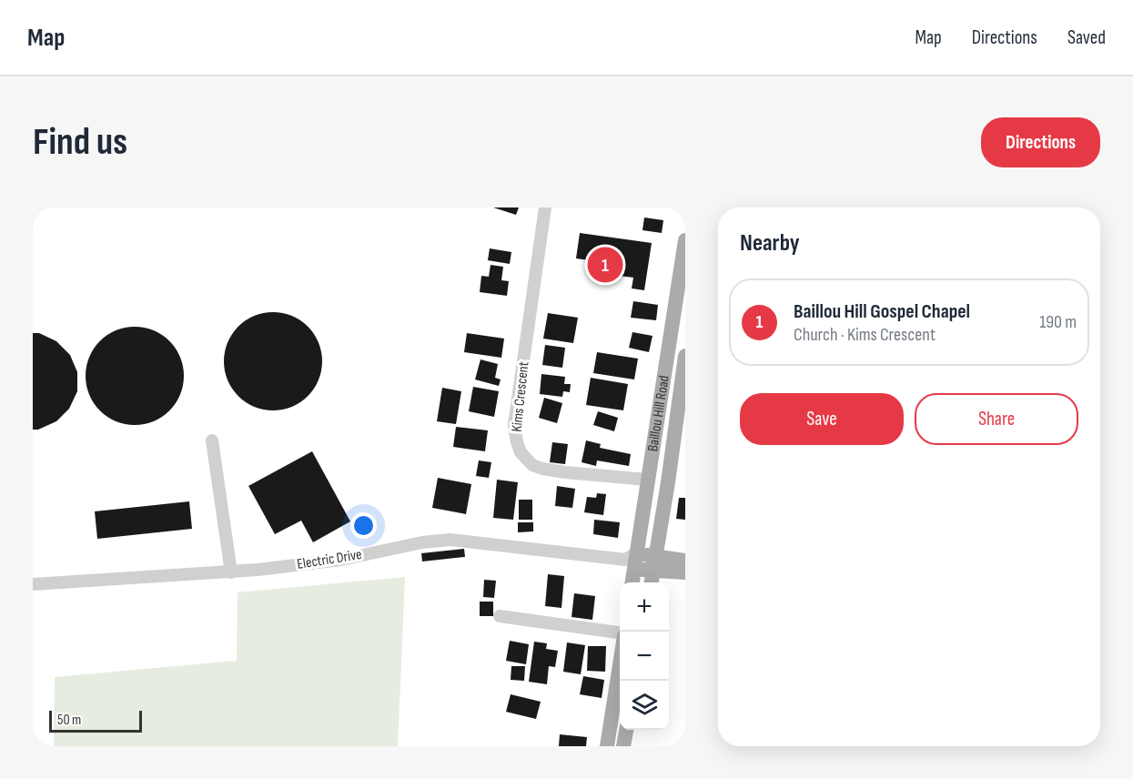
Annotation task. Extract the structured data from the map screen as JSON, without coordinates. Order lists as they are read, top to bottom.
{
  "streets": {
    "main road": ["Baillou Hill Road"],
    "street": ["Kims Crescent", "Electric Drive"]
  },
  "crossings": [
    ["Kims Crescent", "Baillou Hill Road"],
    ["Baillou Hill Road", "Electric Drive"]
  ],
  "scale_bar": "50 m",
  "page": {
    "header": "Map",
    "nav": ["Map", "Directions", "Saved"],
    "buttons": [
      "Directions",
      ["Save", "Share"]
    ],
    "title": "Find us",
    "heading": "Nearby",
    "pins": "1",
    "list": [
      {
        "mark": "1",
        "name": "Baillou Hill Gospel Chapel",
        "note": "Church · Kims Crescent",
        "value": "190 m"
      }
    ],
    "map_buttons": ["+", "−"],
    "scale": "50 m"
  }
}
